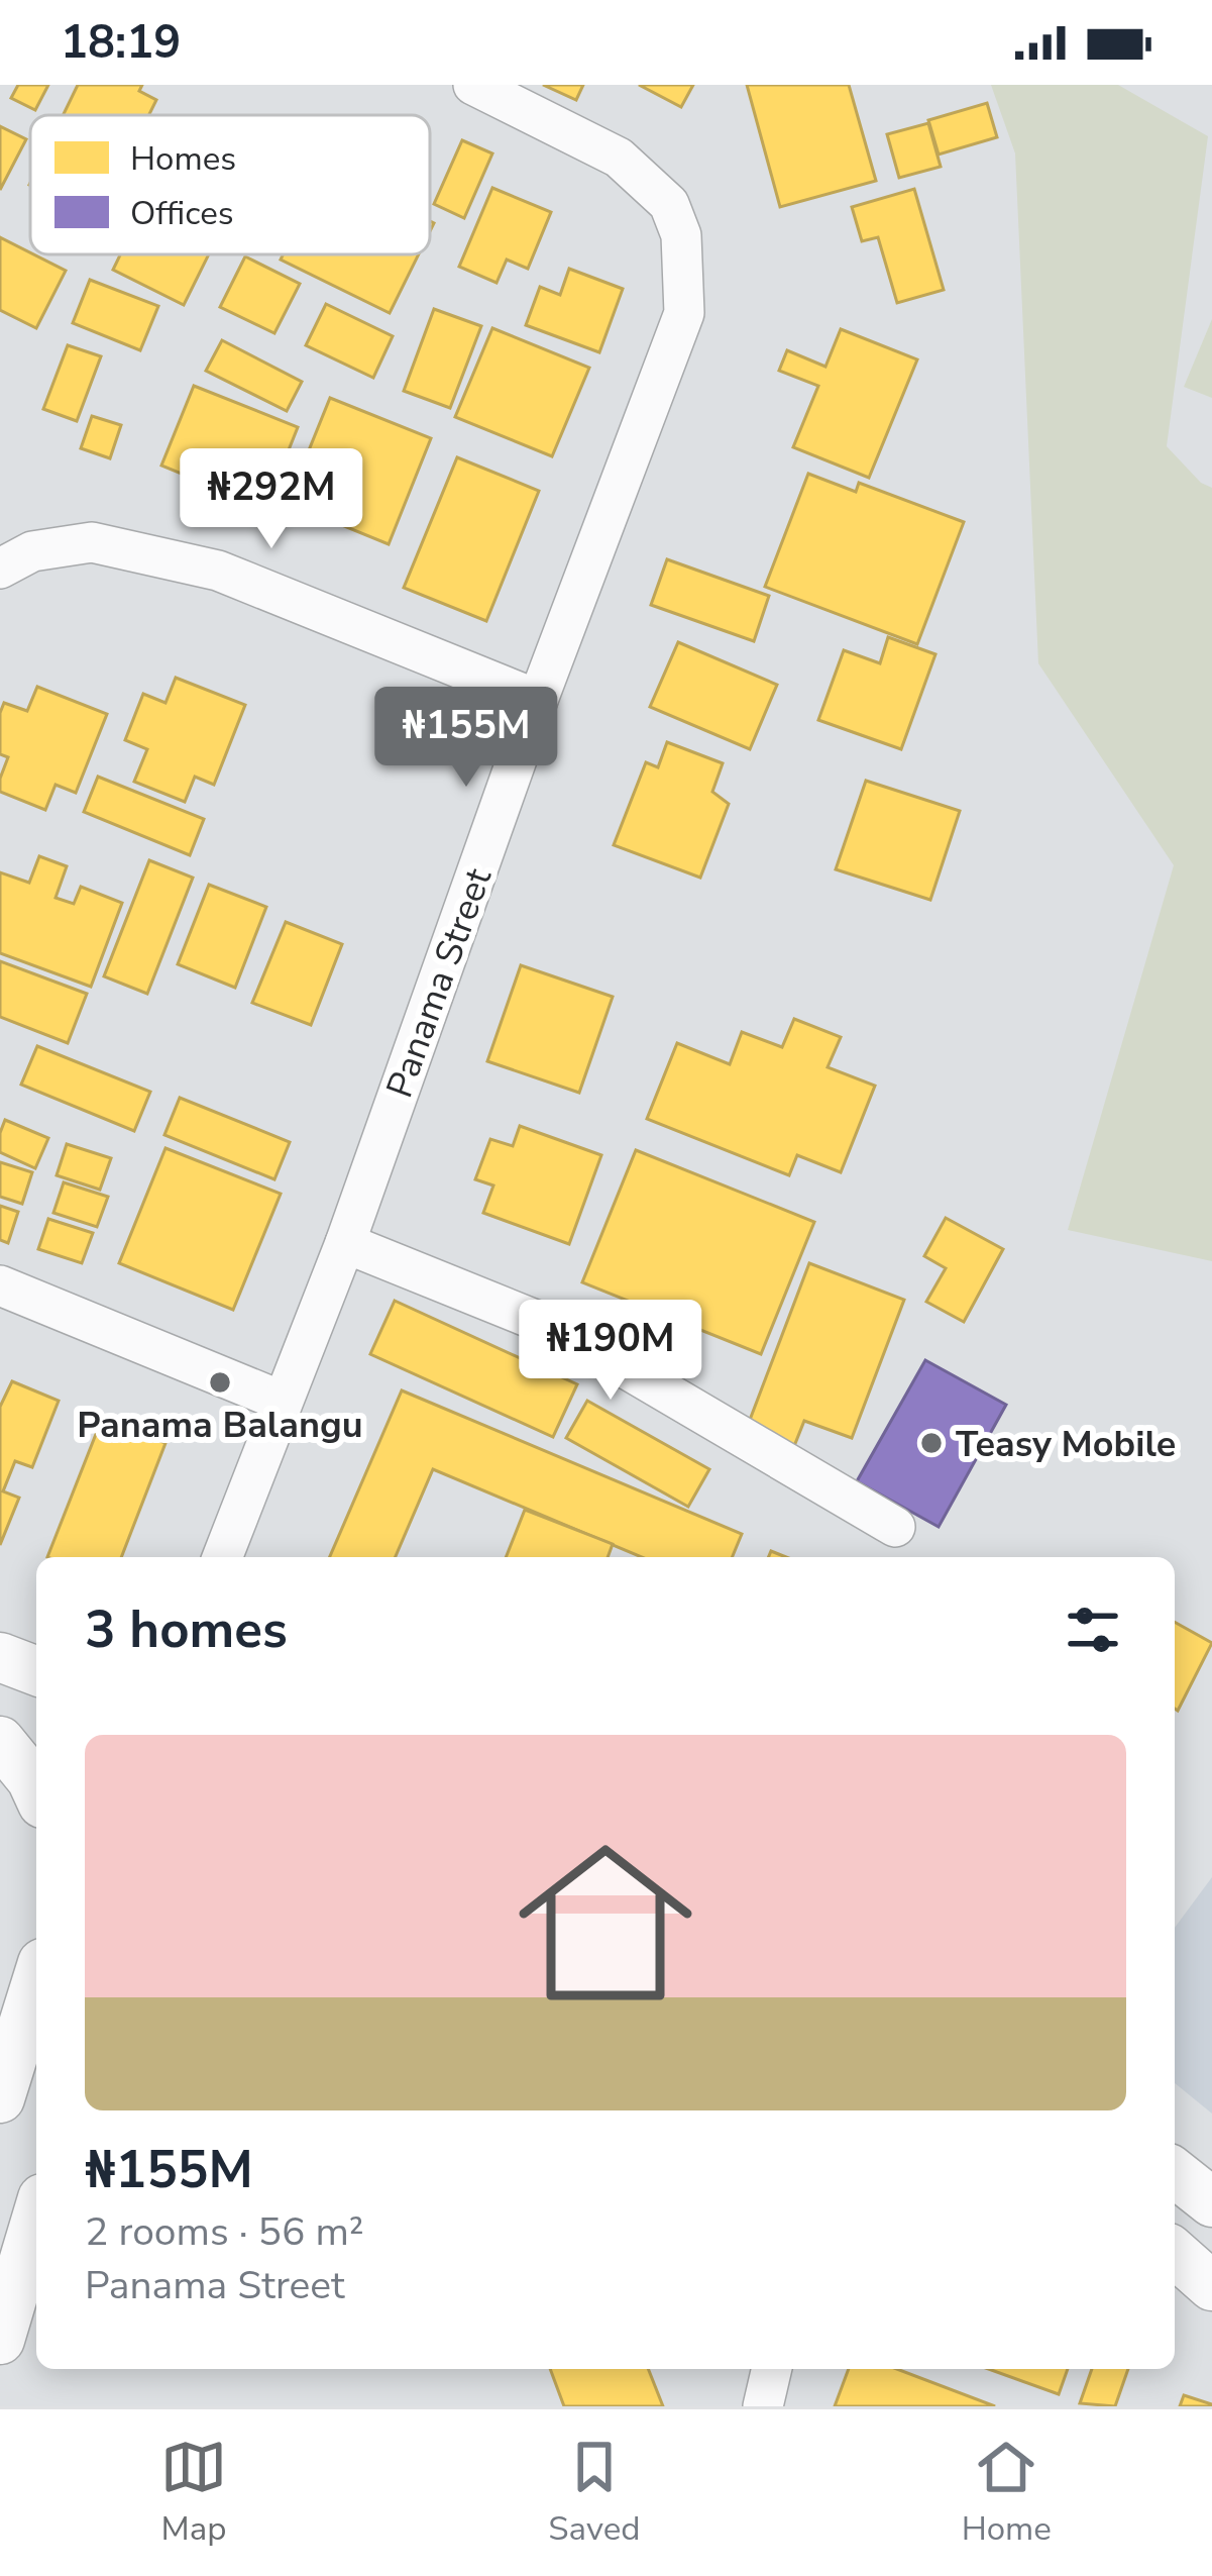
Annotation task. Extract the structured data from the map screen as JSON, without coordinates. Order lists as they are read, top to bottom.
{
  "streets": {
    "street": ["Panama Street"]
  },
  "places": ["Panama Balangu", "Teasy Mobile"],
  "legend": ["Homes", "Offices"],
  "page": {
    "status": "18:19",
    "price": ["₦292M", "₦155M", "₦190M"],
    "heading": "3 homes",
    "list": [
      {
        "name": "₦155M",
        "note": "2 rooms · 56 m² · Panama Street"
      }
    ],
    "tabs": ["Map", "Saved", "Home"]
  }
}
